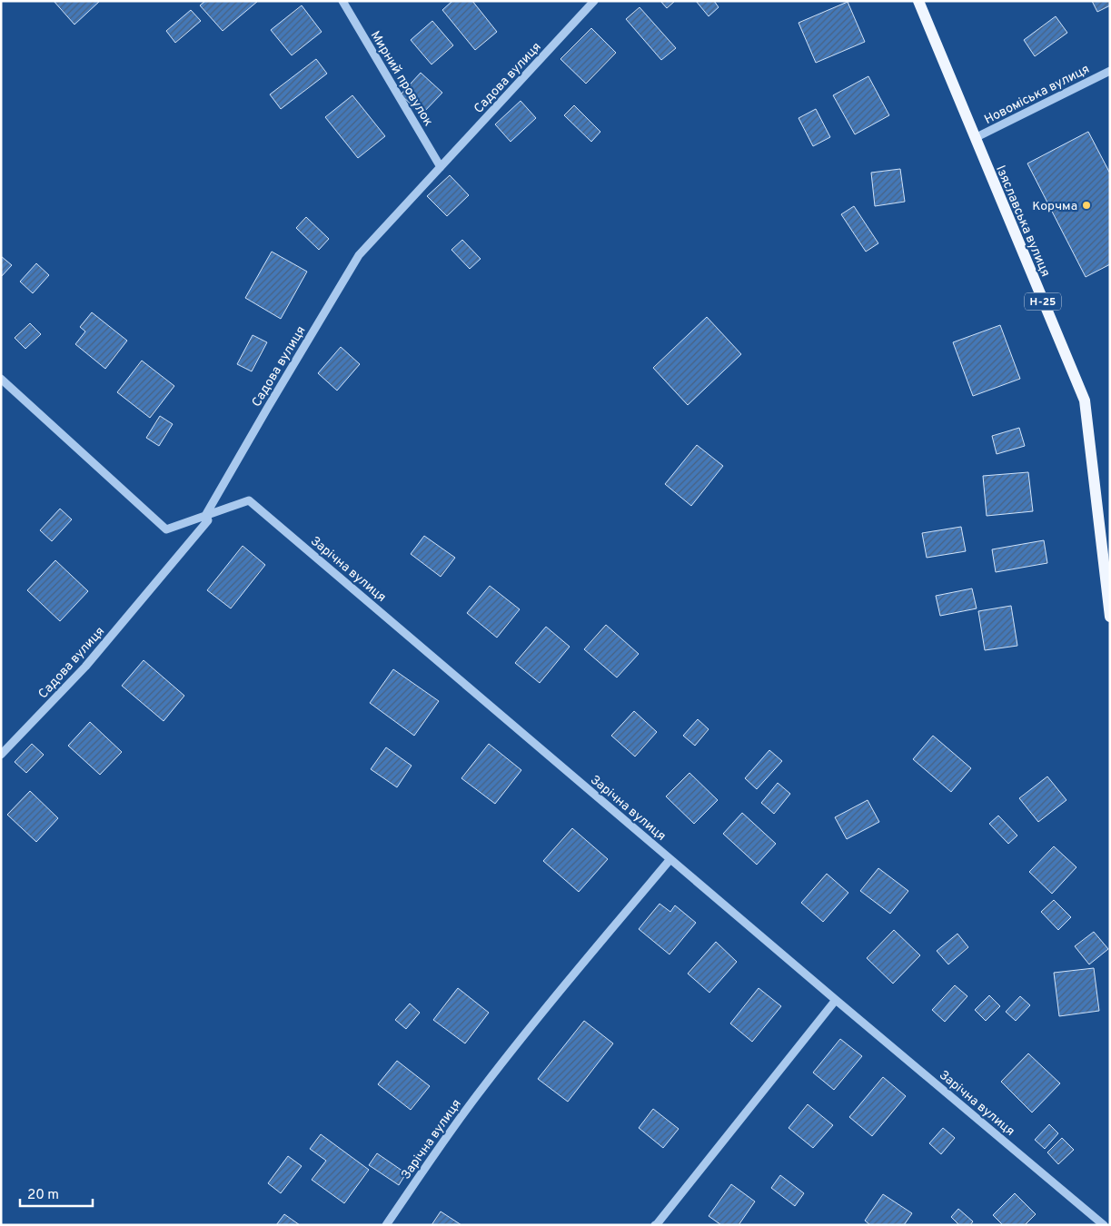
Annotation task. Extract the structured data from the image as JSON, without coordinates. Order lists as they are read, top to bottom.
{
  "streets": {
    "main road": ["Ізяславська вулиця", "Н-25"],
    "street": [
      "Садова вулиця",
      "Мирний провулок",
      "Новоміська вулиця",
      "Зарічна вулиця"
    ]
  },
  "crossings": [
    ["Садова вулиця", "Мирний провулок"],
    ["Садова вулиця", "Зарічна вулиця"],
    ["Новоміська вулиця", "Ізяславська вулиця"]
  ],
  "places": ["Корчма"],
  "scale_bar": "20 m"
}
